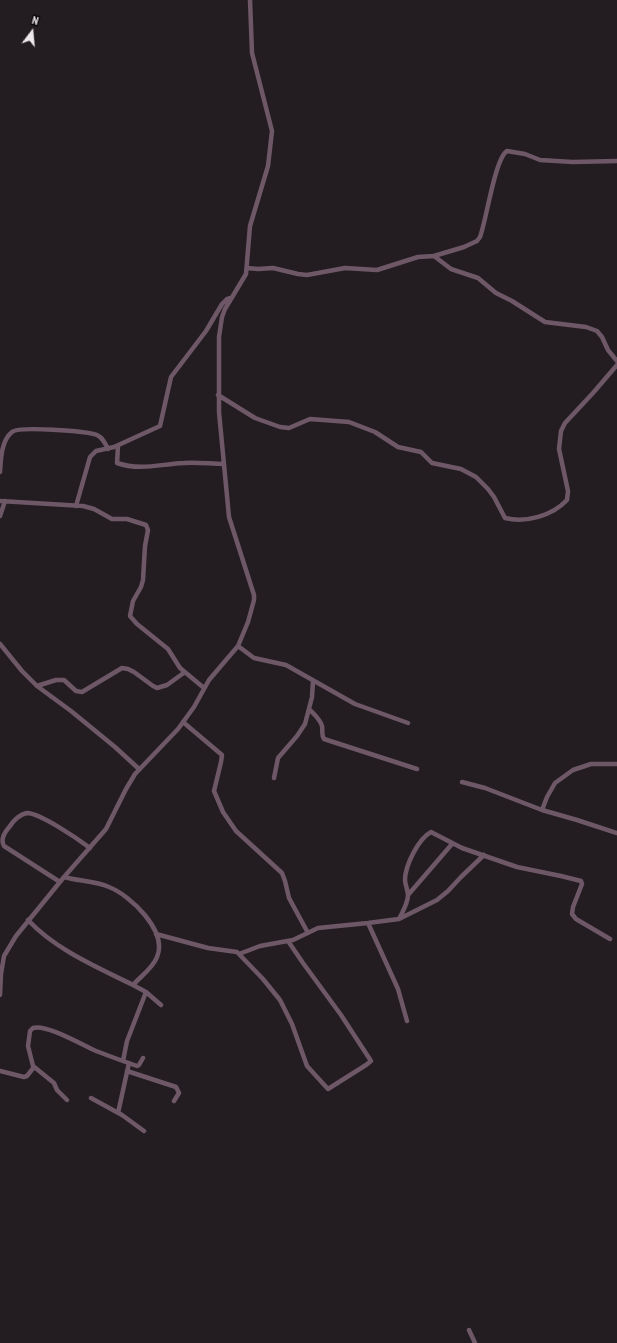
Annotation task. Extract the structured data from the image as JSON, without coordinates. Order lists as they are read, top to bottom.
{
  "north": "top"
}
